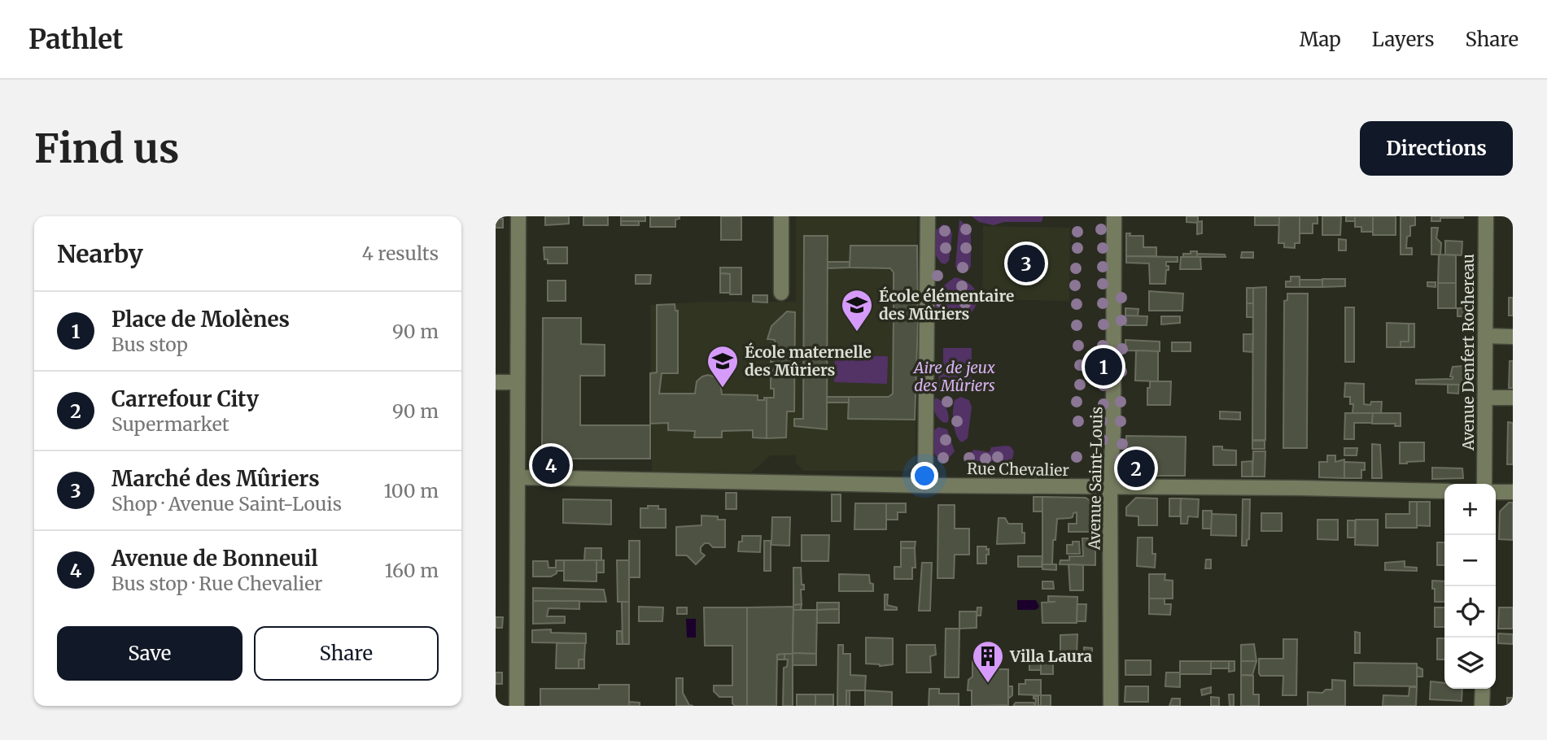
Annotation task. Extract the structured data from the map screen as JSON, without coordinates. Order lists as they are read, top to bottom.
{
  "streets": {
    "street": ["Avenue Denfert Rochereau", "Rue Chevalier", "Avenue Saint-Louis"]
  },
  "crossings": [
    ["Rue Chevalier", "Avenue Saint-Louis"]
  ],
  "parks": ["Aire de jeux des Mûriers"],
  "places": {
    "school or university": ["École élémentaire des Mûriers", "École maternelle des Mûriers"],
    "building": ["Villa Laura"]
  },
  "page": {
    "header": "Pathlet",
    "nav": ["Map", "Layers", "Share"],
    "buttons": [
      "Directions",
      ["Save", "Share"]
    ],
    "title": "Find us",
    "heading": ["Nearby", "4 results"],
    "pins": [
      "3",
      "1",
      "4",
      "2"
    ],
    "list": [
      {
        "mark": "1",
        "name": "Place de Molènes",
        "note": "Bus stop",
        "value": "90 m"
      },
      {
        "mark": "2",
        "name": "Carrefour City",
        "note": "Supermarket",
        "value": "90 m"
      },
      {
        "mark": "3",
        "name": "Marché des Mûriers",
        "note": "Shop · Avenue Saint-Louis",
        "value": "100 m"
      },
      {
        "mark": "4",
        "name": "Avenue de Bonneuil",
        "note": "Bus stop · Rue Chevalier",
        "value": "160 m"
      }
    ],
    "map_buttons": ["+", "−"]
  }
}
